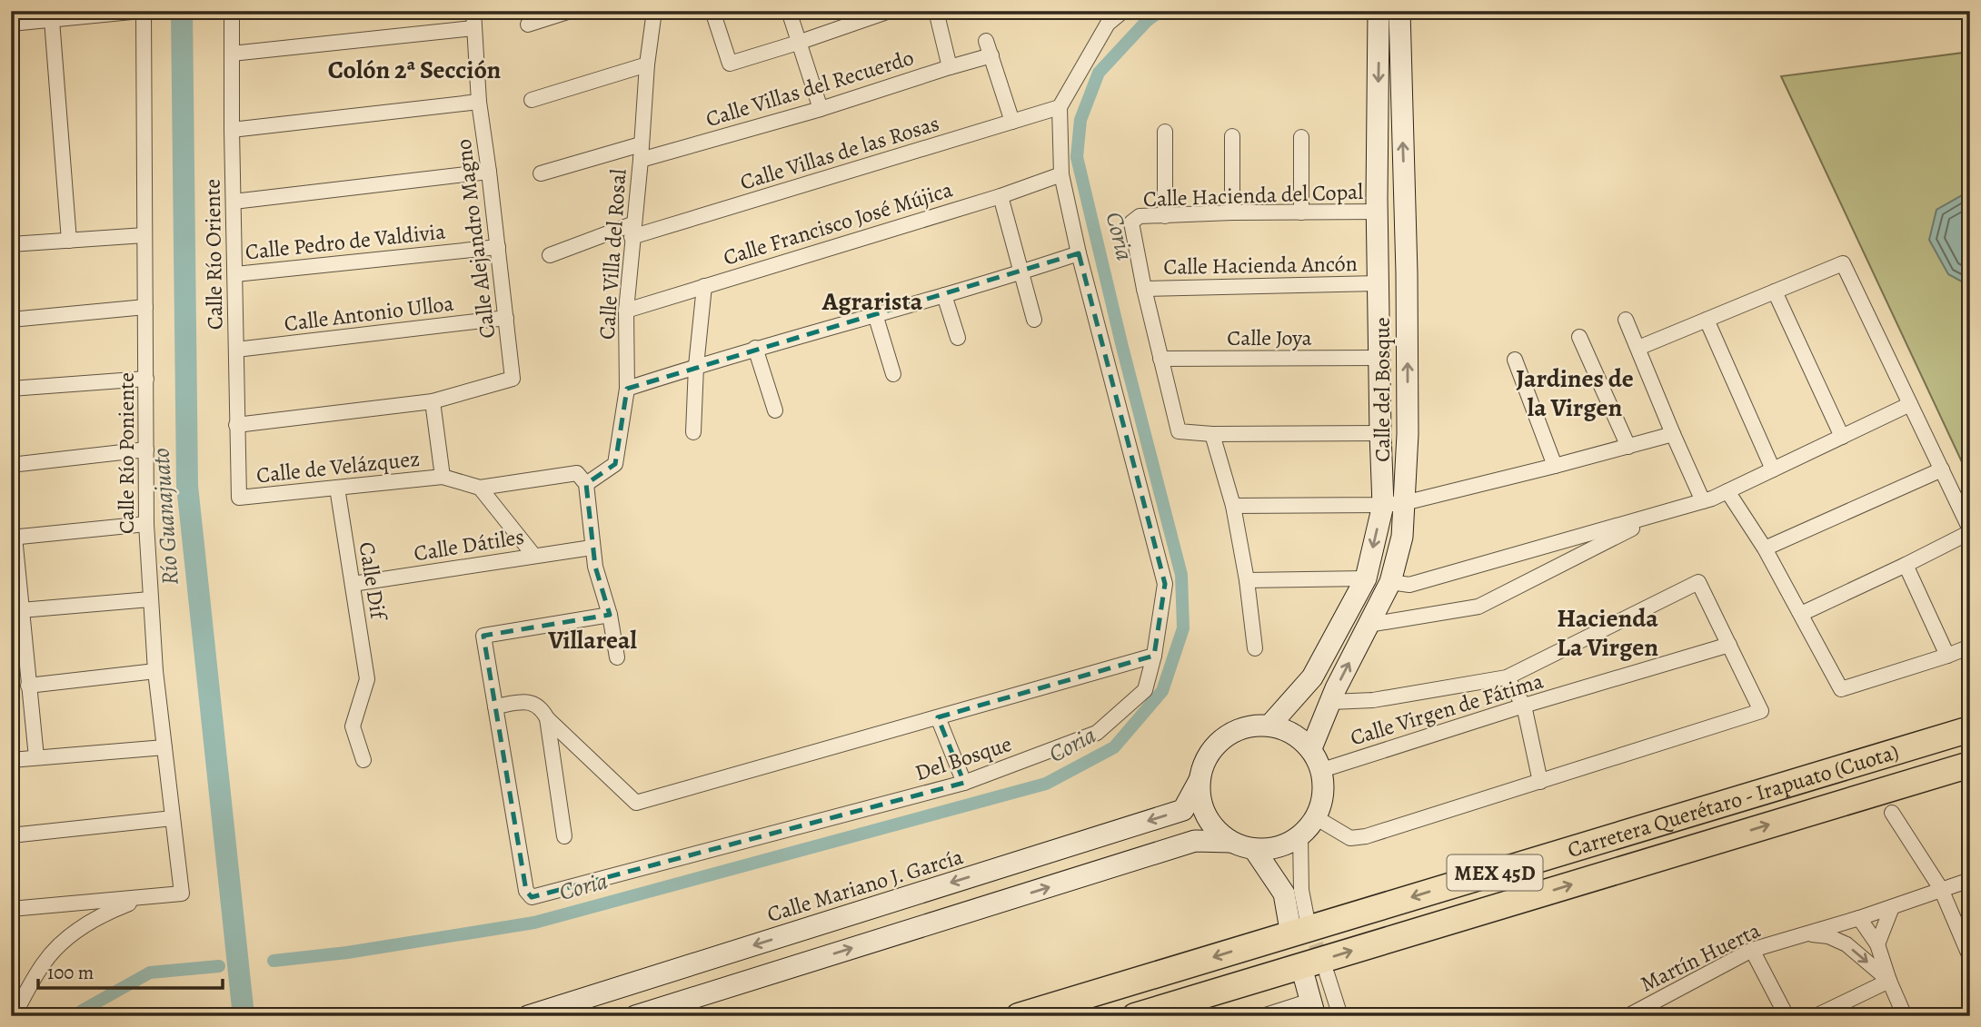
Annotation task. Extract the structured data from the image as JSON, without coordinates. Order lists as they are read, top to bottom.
{
  "streets": {
    "highway": ["Carretera Querétaro - Irapuato (Cuota)", "MEX 45D"],
    "street": [
      "Calle Villas del Recuerdo",
      "Calle Villas de las Rosas",
      "Calle Hacienda del Copal",
      "Calle Francisco José Mújica",
      "Calle Alejandro Magno",
      "Calle Pedro de Valdivia",
      "Calle Río Oriente",
      "Calle Villa del Rosal",
      "Calle Hacienda Ancón",
      "Calle Antonio Ulloa",
      "Calle Joya",
      "Calle del Bosque",
      "Calle Río Poniente",
      "Calle de Velázquez",
      "Calle Dátiles",
      "Calle Dif",
      "Calle Virgen de Fátima",
      "Del Bosque",
      "Calle Mariano J. García",
      "Martín Huerta"
    ]
  },
  "crossings": [
    ["Calle Villas del Recuerdo", "Calle Villa del Rosal"],
    ["Calle Villas de las Rosas", "Calle Villa del Rosal"],
    ["Calle Villas de las Rosas", "Del Bosque"],
    ["Calle Hacienda del Copal", "Calle Hacienda Ancón"],
    ["Calle Hacienda del Copal", "Calle del Bosque"],
    ["Calle Francisco José Mújica", "Calle Villa del Rosal"],
    ["Calle Francisco José Mújica", "Del Bosque"],
    ["Calle Alejandro Magno", "Calle Pedro de Valdivia"],
    ["Calle Alejandro Magno", "Calle Río Oriente"],
    ["Calle Alejandro Magno", "Calle Antonio Ulloa"],
    ["Calle Pedro de Valdivia", "Calle Río Oriente"],
    ["Calle Río Oriente", "Calle Antonio Ulloa"],
    ["Calle Río Oriente", "Calle de Velázquez"],
    ["Calle Hacienda Ancón", "Calle del Bosque"],
    ["Calle Joya", "Calle del Bosque"],
    ["Calle del Bosque", "Calle Virgen de Fátima"],
    ["Calle del Bosque", "Calle Mariano J. García"],
    ["Calle de Velázquez", "Calle Dif"],
    ["Calle Dátiles", "Calle Dif"],
    ["Calle Virgen de Fátima", "Calle Mariano J. García"]
  ],
  "districts": [
    "Colón 2ª Sección",
    "Agrarista",
    "Jardines de la Virgen",
    "Hacienda La Virgen",
    "Villareal"
  ],
  "water": ["Coria", "Río Guanajuato"],
  "scale_bar": "100 m"
}
